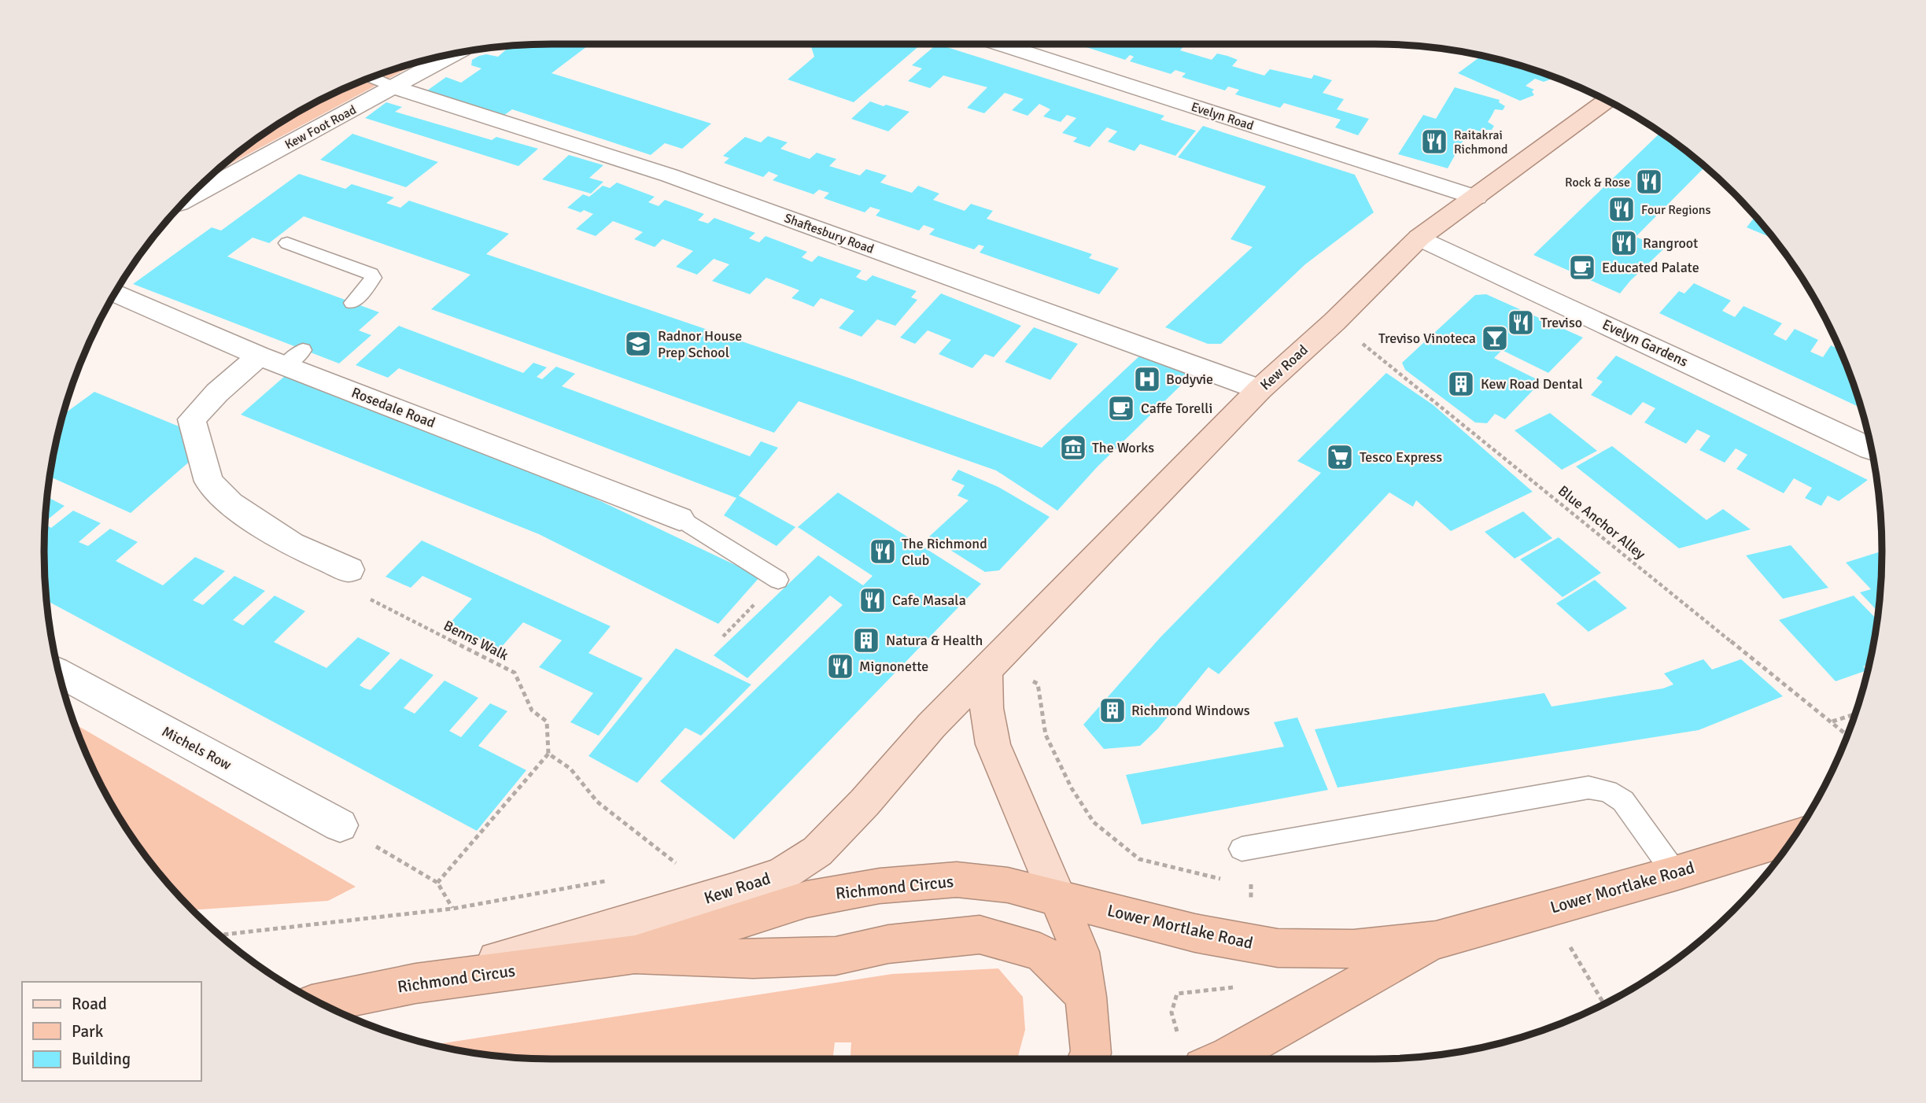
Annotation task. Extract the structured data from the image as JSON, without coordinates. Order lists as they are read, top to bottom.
{
  "streets": {
    "highway": ["Richmond Circus", "Lower Mortlake Road"],
    "main road": ["Kew Road"],
    "street": [
      "Evelyn Road",
      "Kew Foot Road",
      "Shaftesbury Road",
      "Evelyn Gardens",
      "Rosedale Road",
      "Michels Row"
    ],
    "path": ["Blue Anchor Alley", "Benns Walk"]
  },
  "crossings": [
    ["Evelyn Road", "Kew Road"],
    ["Kew Foot Road", "Shaftesbury Road"],
    ["Shaftesbury Road", "Kew Road"],
    ["Evelyn Gardens", "Kew Road"],
    ["Kew Road", "Blue Anchor Alley"],
    ["Kew Road", "Richmond Circus"],
    ["Richmond Circus", "Lower Mortlake Road"]
  ],
  "places": {
    "restaurant": [
      "Raitakrai Richmond",
      "Rock & Rose",
      "Four Regions",
      "Rangroot",
      "Treviso",
      "The Richmond Club",
      "Cafe Masala",
      "Mignonette"
    ],
    "cafe": ["Educated Palate", "Caffe Torelli"],
    "bar": ["Treviso Vinoteca"],
    "school or university": ["Radnor House Prep School"],
    "hospital": ["Bodyvie"],
    "building": ["Kew Road Dental", "Natura & Health", "Richmond Windows"],
    "museum": ["The Works"],
    "supermarket": ["Tesco Express"]
  },
  "legend": ["Road", "Park", "Building"]
}
